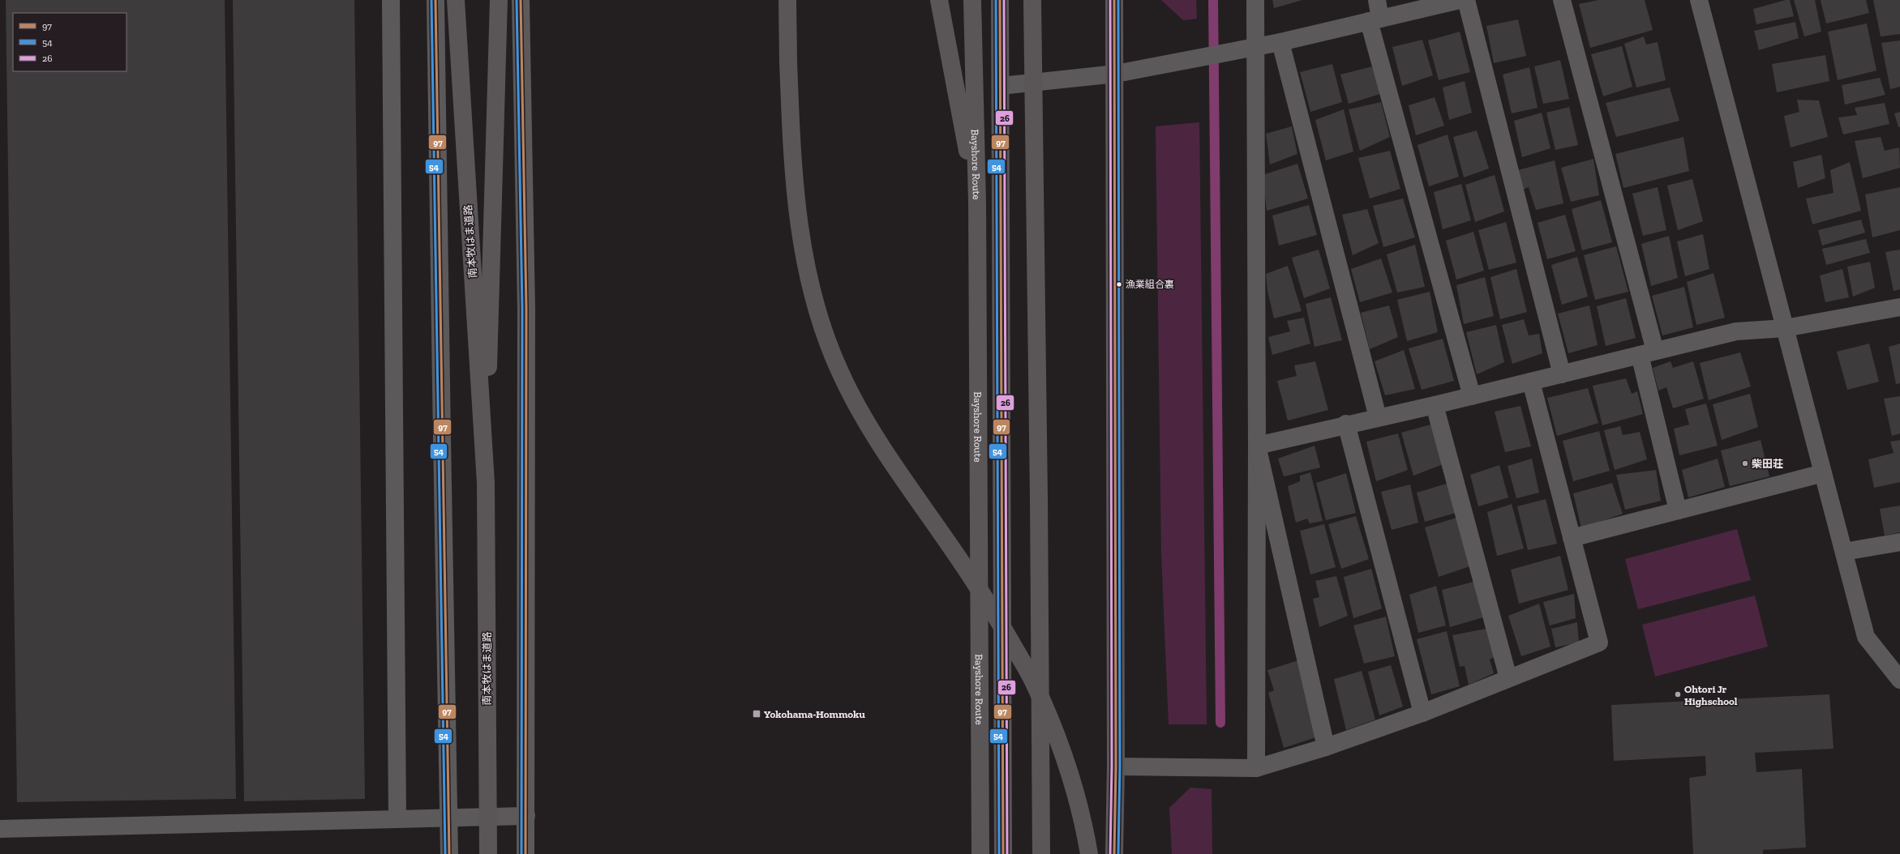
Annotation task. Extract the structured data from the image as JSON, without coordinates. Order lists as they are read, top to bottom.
{
  "streets": {
    "highway": ["Bayshore Route", "南本牧はま道路"]
  },
  "places": {
    "other": ["漁業組合裏", "柴田荘", "Ohtori Jr Highschool"],
    "transit": ["Yokohama-Hommoku"]
  },
  "lines": ["transit line 97", "transit line 54", "transit line 26"],
  "legend": ["97", "54", "26"]
}
